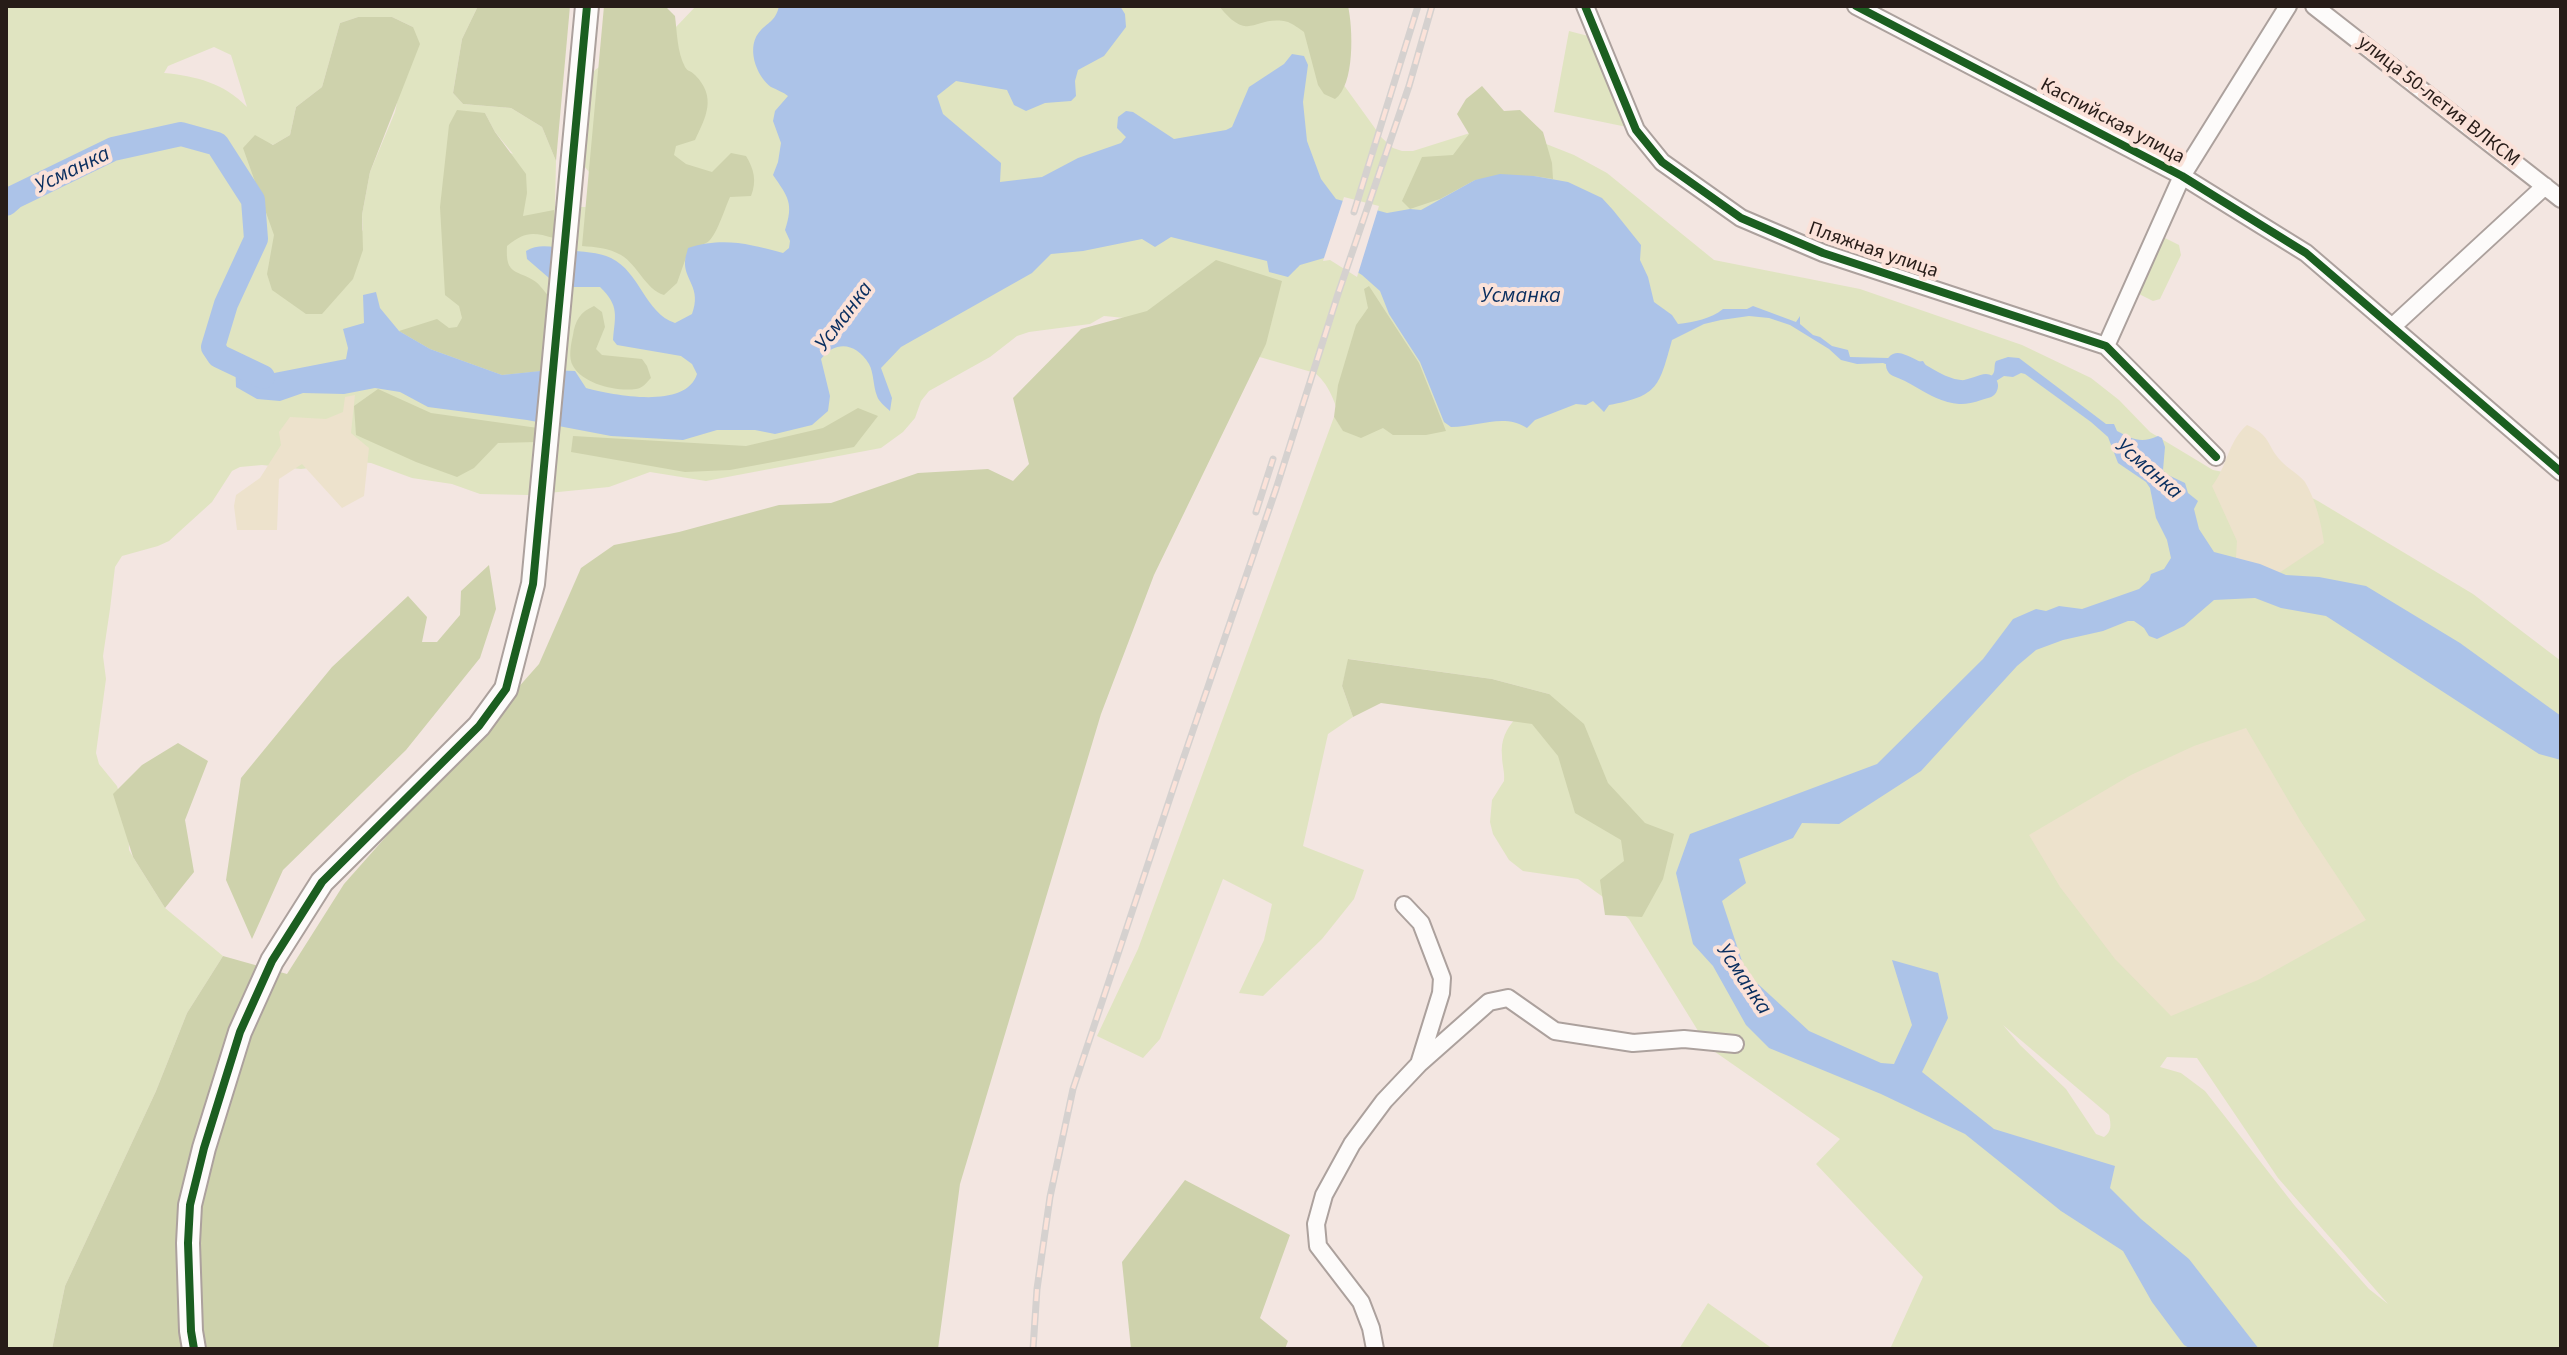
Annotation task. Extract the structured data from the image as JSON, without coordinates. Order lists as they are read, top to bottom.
{
  "streets": {
    "street": ["улица 50-летия ВЛКСМ", "Каспийская улица", "Пляжная улица"]
  },
  "water": ["Усманка"]
}
